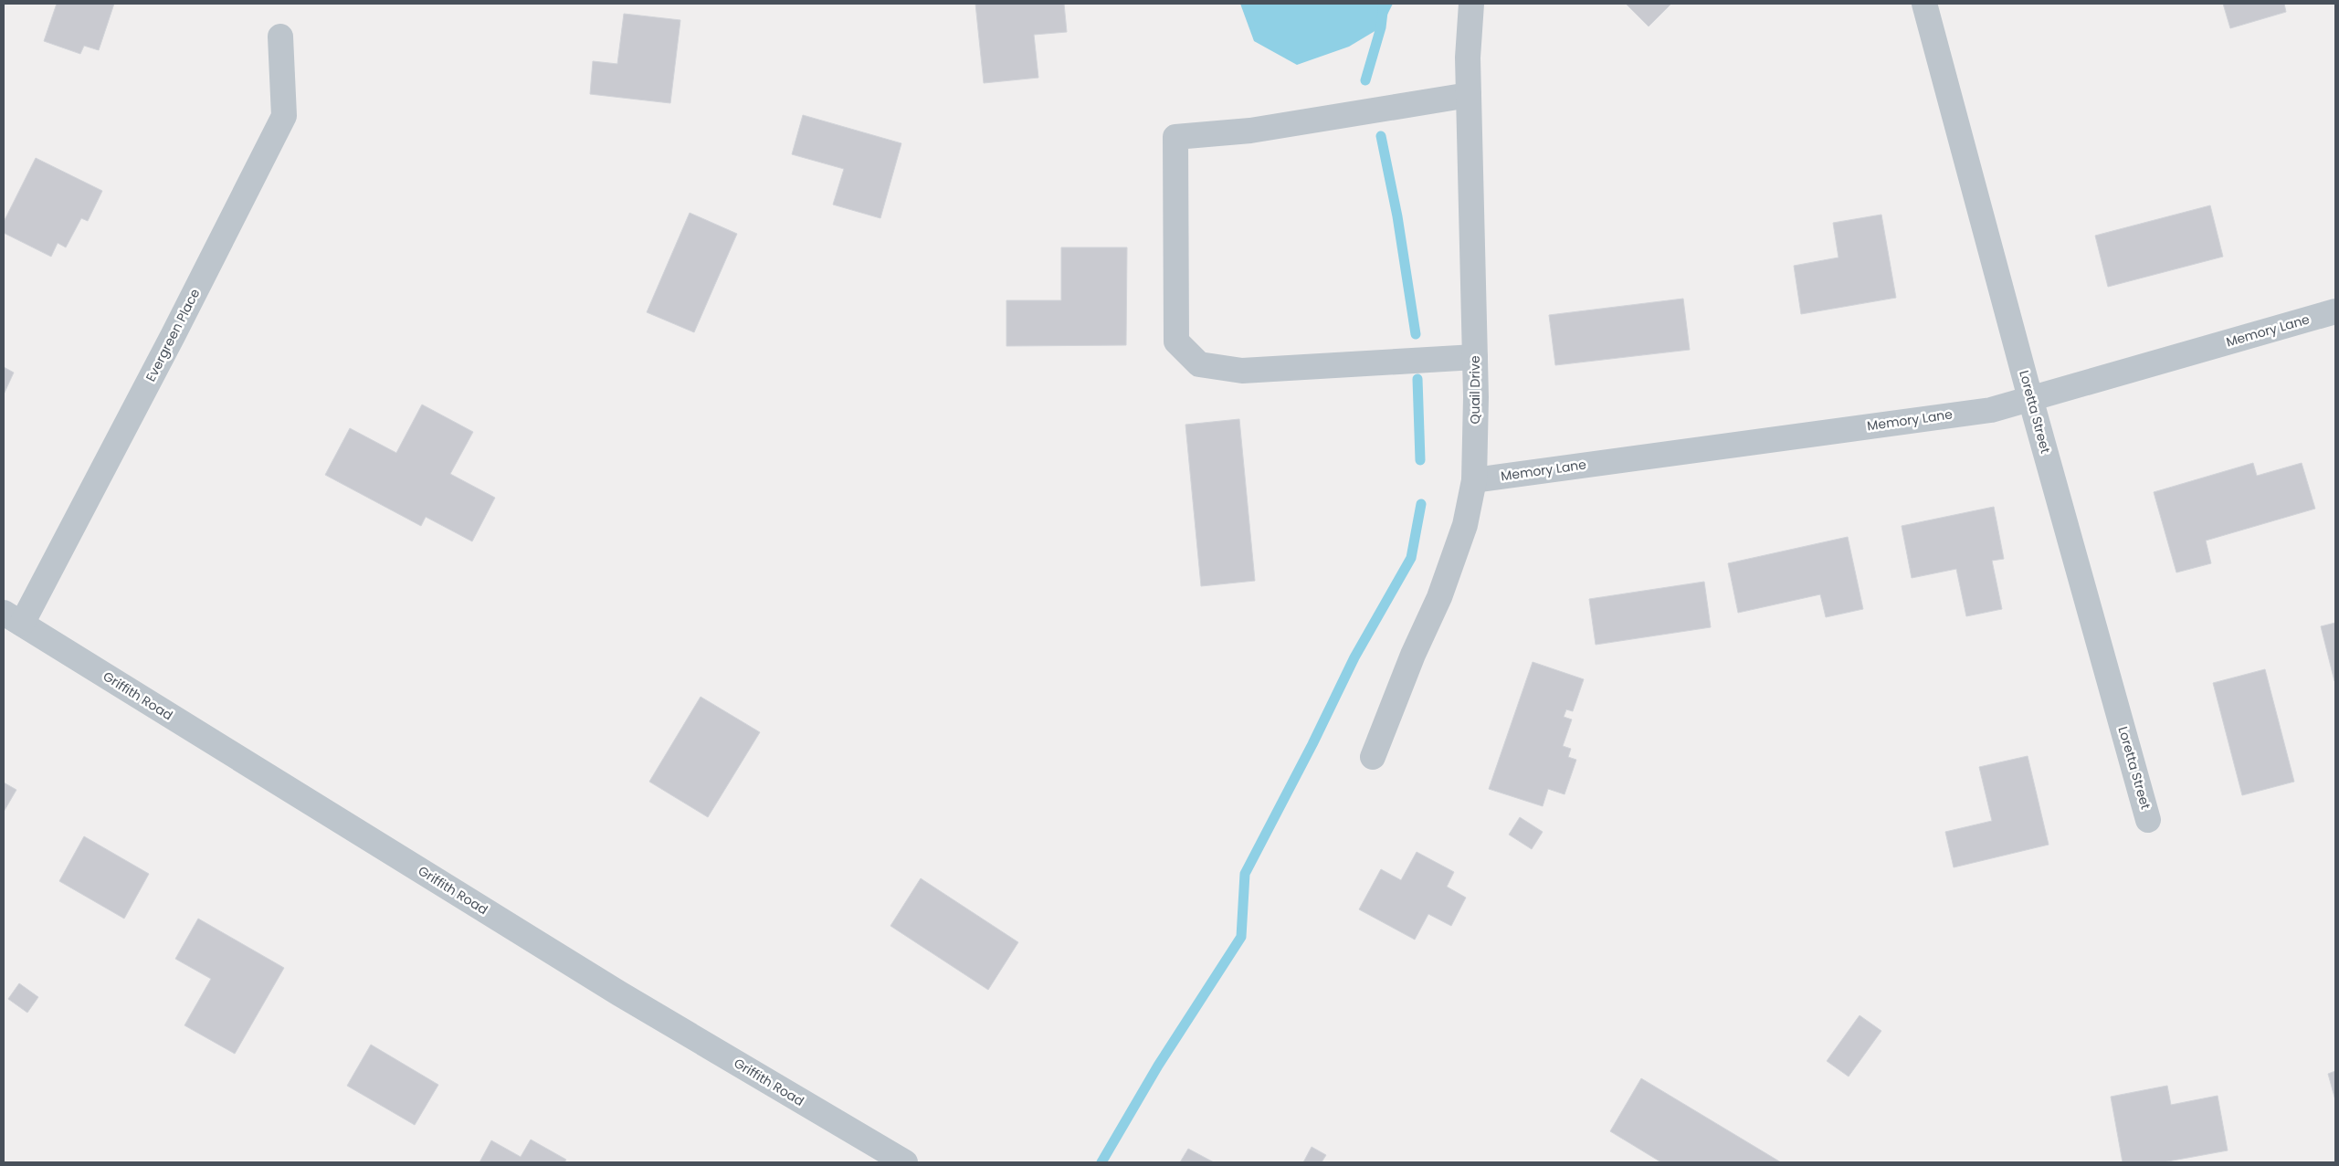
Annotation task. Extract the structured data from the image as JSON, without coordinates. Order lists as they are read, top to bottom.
{
  "streets": {
    "street": [
      "Memory Lane",
      "Evergreen Place",
      "Quail Drive",
      "Loretta Street",
      "Griffith Road"
    ]
  },
  "crossings": [
    ["Memory Lane", "Quail Drive"],
    ["Memory Lane", "Loretta Street"],
    ["Evergreen Place", "Griffith Road"]
  ]
}
